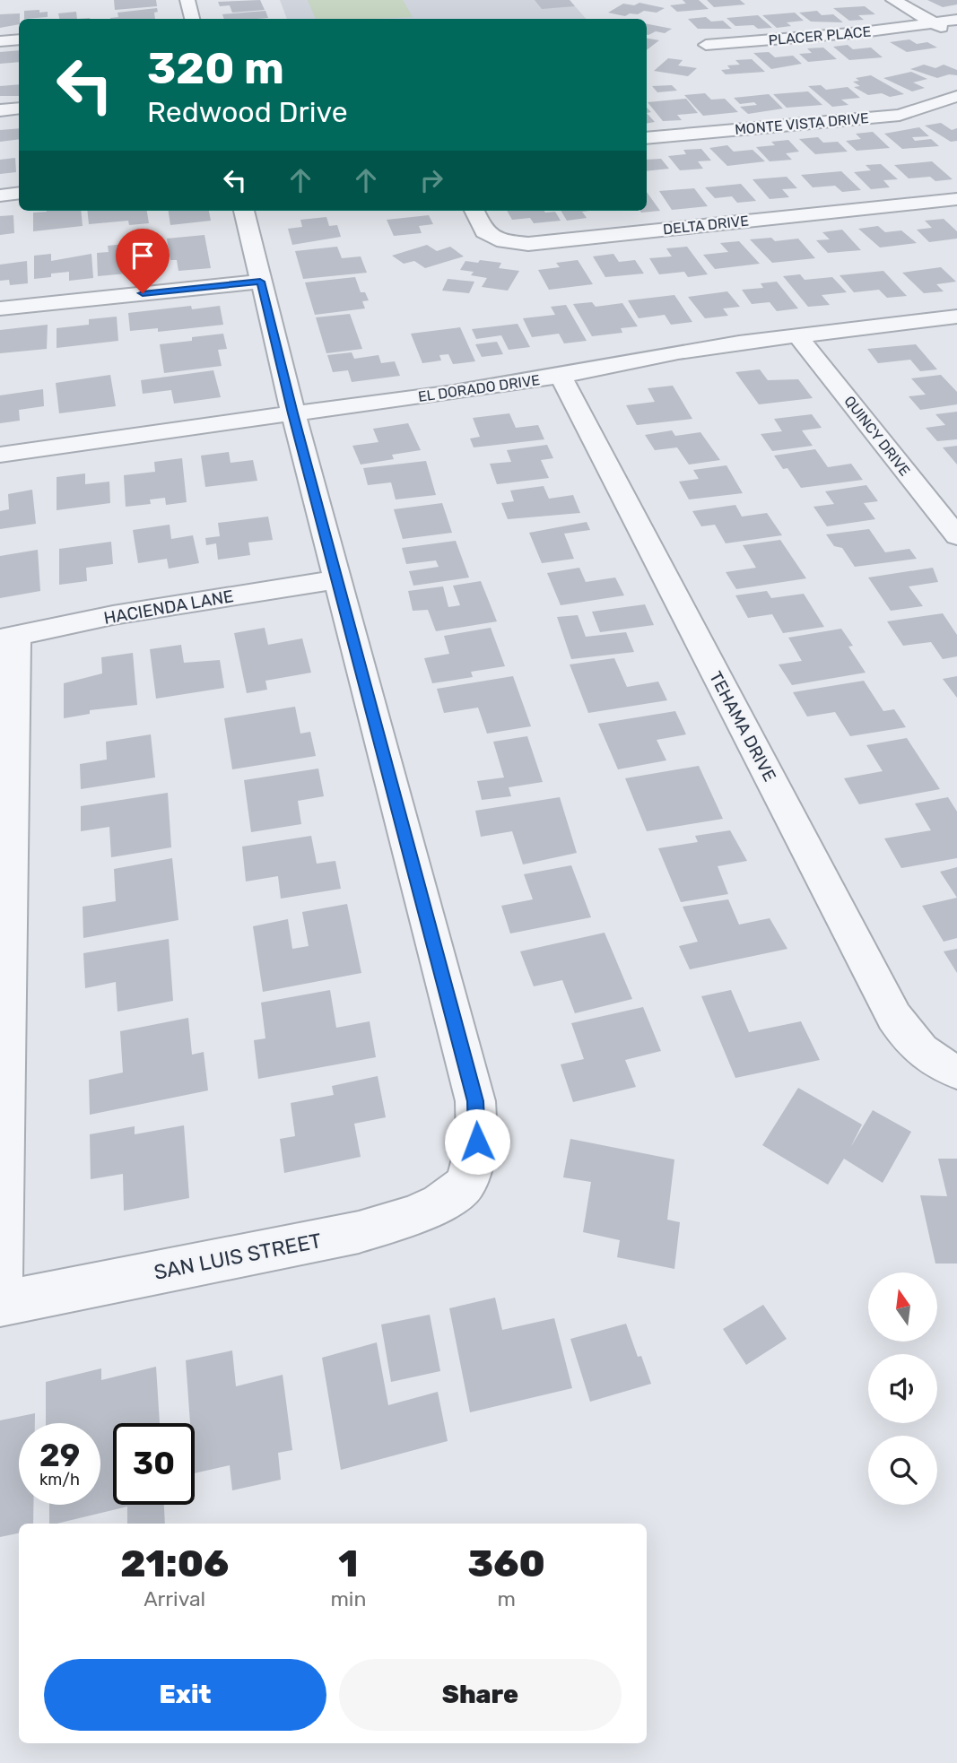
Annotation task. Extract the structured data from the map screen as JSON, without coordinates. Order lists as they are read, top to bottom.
{
  "streets": {
    "street": [
      "PLACER PLACE",
      "MONTE VISTA DRIVE",
      "DELTA DRIVE",
      "EL DORADO DRIVE",
      "QUINCY DRIVE",
      "HACIENDA LANE",
      "TEHAMA DRIVE",
      "SAN LUIS STREET"
    ]
  },
  "crossings": [
    ["EL DORADO DRIVE", "QUINCY DRIVE"],
    ["EL DORADO DRIVE", "TEHAMA DRIVE"],
    ["HACIENDA LANE", "SAN LUIS STREET"]
  ],
  "north": "top",
  "page": {
    "turn": ["320 m", "Redwood Drive"],
    "speed": "29 km/h",
    "limit": "30",
    "eta": [
      "21:06",
      "Arrival",
      "1",
      "min",
      "360",
      "m"
    ],
    "buttons": ["Exit", "Share"]
  }
}
